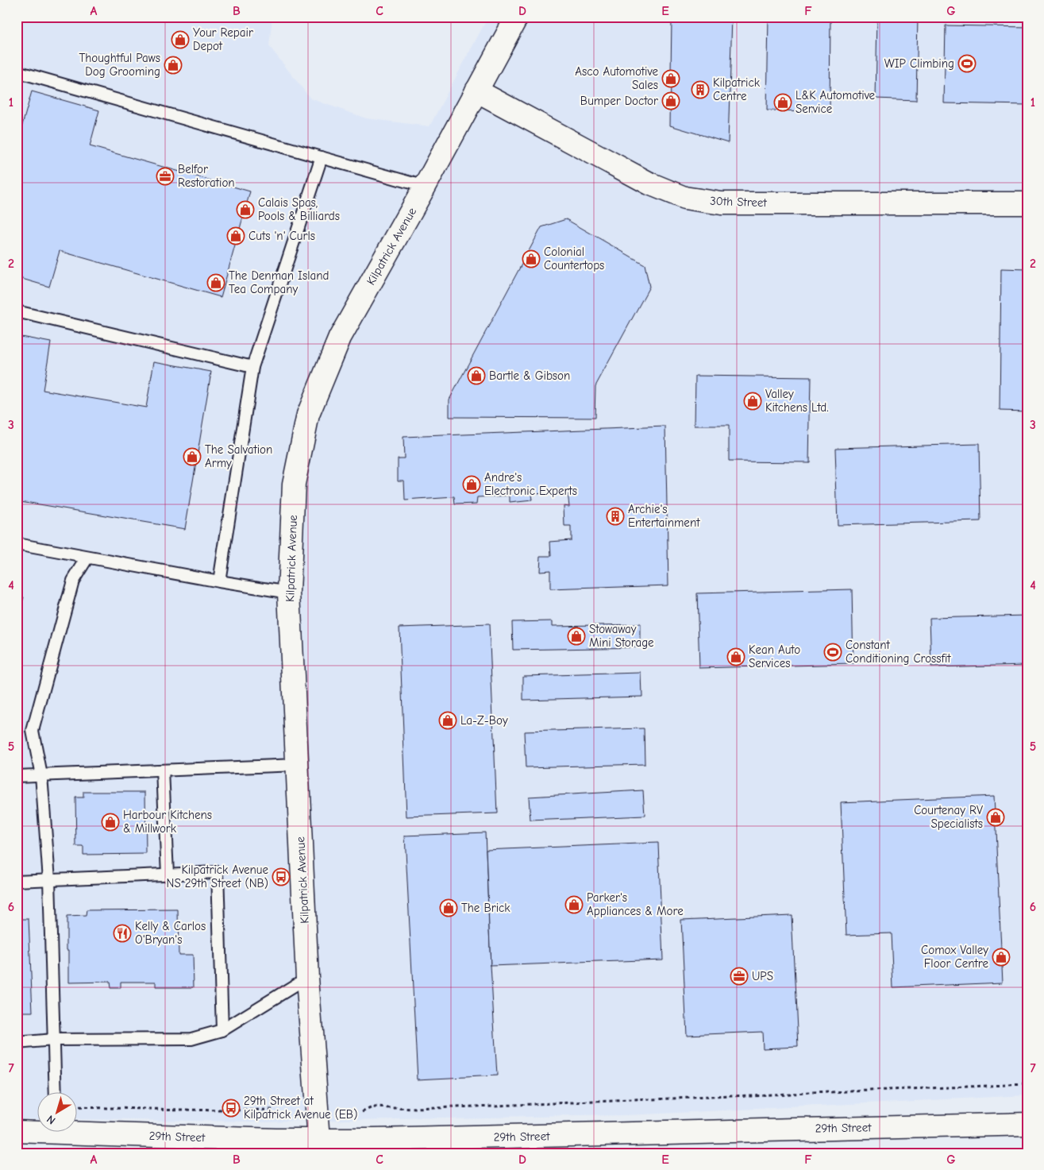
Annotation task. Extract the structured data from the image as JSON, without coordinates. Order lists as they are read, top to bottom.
{
  "streets": {
    "street": ["30th Street", "Kilpatrick Avenue", "29th Street"]
  },
  "crossings": [
    ["30th Street", "Kilpatrick Avenue"],
    ["Kilpatrick Avenue", "29th Street"]
  ],
  "places": {
    "shop": [
      "Your Repair Depot",
      "Thoughtful Paws Dog Grooming",
      "Asco Automotive Sales",
      "Bumper Doctor",
      "L&K Automotive Service",
      "Calais Spas, Pools & Billiards",
      "Cuts 'n' Curls",
      "Colonial Countertops",
      "The Denman Island Tea Company",
      "Bartle & Gibson",
      "Valley Kitchens Ltd.",
      "The Salvation Army",
      "Andre's Electronic Experts",
      "Stowaway Mini Storage",
      "Kean Auto Services",
      "La-Z-Boy",
      "Courtenay RV Specialists",
      "Harbour Kitchens & Millwork",
      "Parker's Appliances & More",
      "The Brick",
      "Comox Valley Floor Centre"
    ],
    "sports": ["WIP Climbing", "Constant Conditioning Crossfit"],
    "building": ["Kilpatrick Centre", "Archie's Entertainment"],
    "office": ["Belfor Restoration", "UPS"],
    "bus stop": ["Kilpatrick Avenue NS 29th Street (NB)", "29th Street at Kilpatrick Avenue (EB)"],
    "restaurant": ["Kelly & Carlos O'Bryan's"]
  },
  "north": "bottom left",
  "grid": {
    "columns": [
      "A",
      "B",
      "C",
      "D",
      "E",
      "F",
      "G"
    ],
    "rows": [
      "1",
      "2",
      "3",
      "4",
      "5",
      "6",
      "7"
    ]
  }
}
